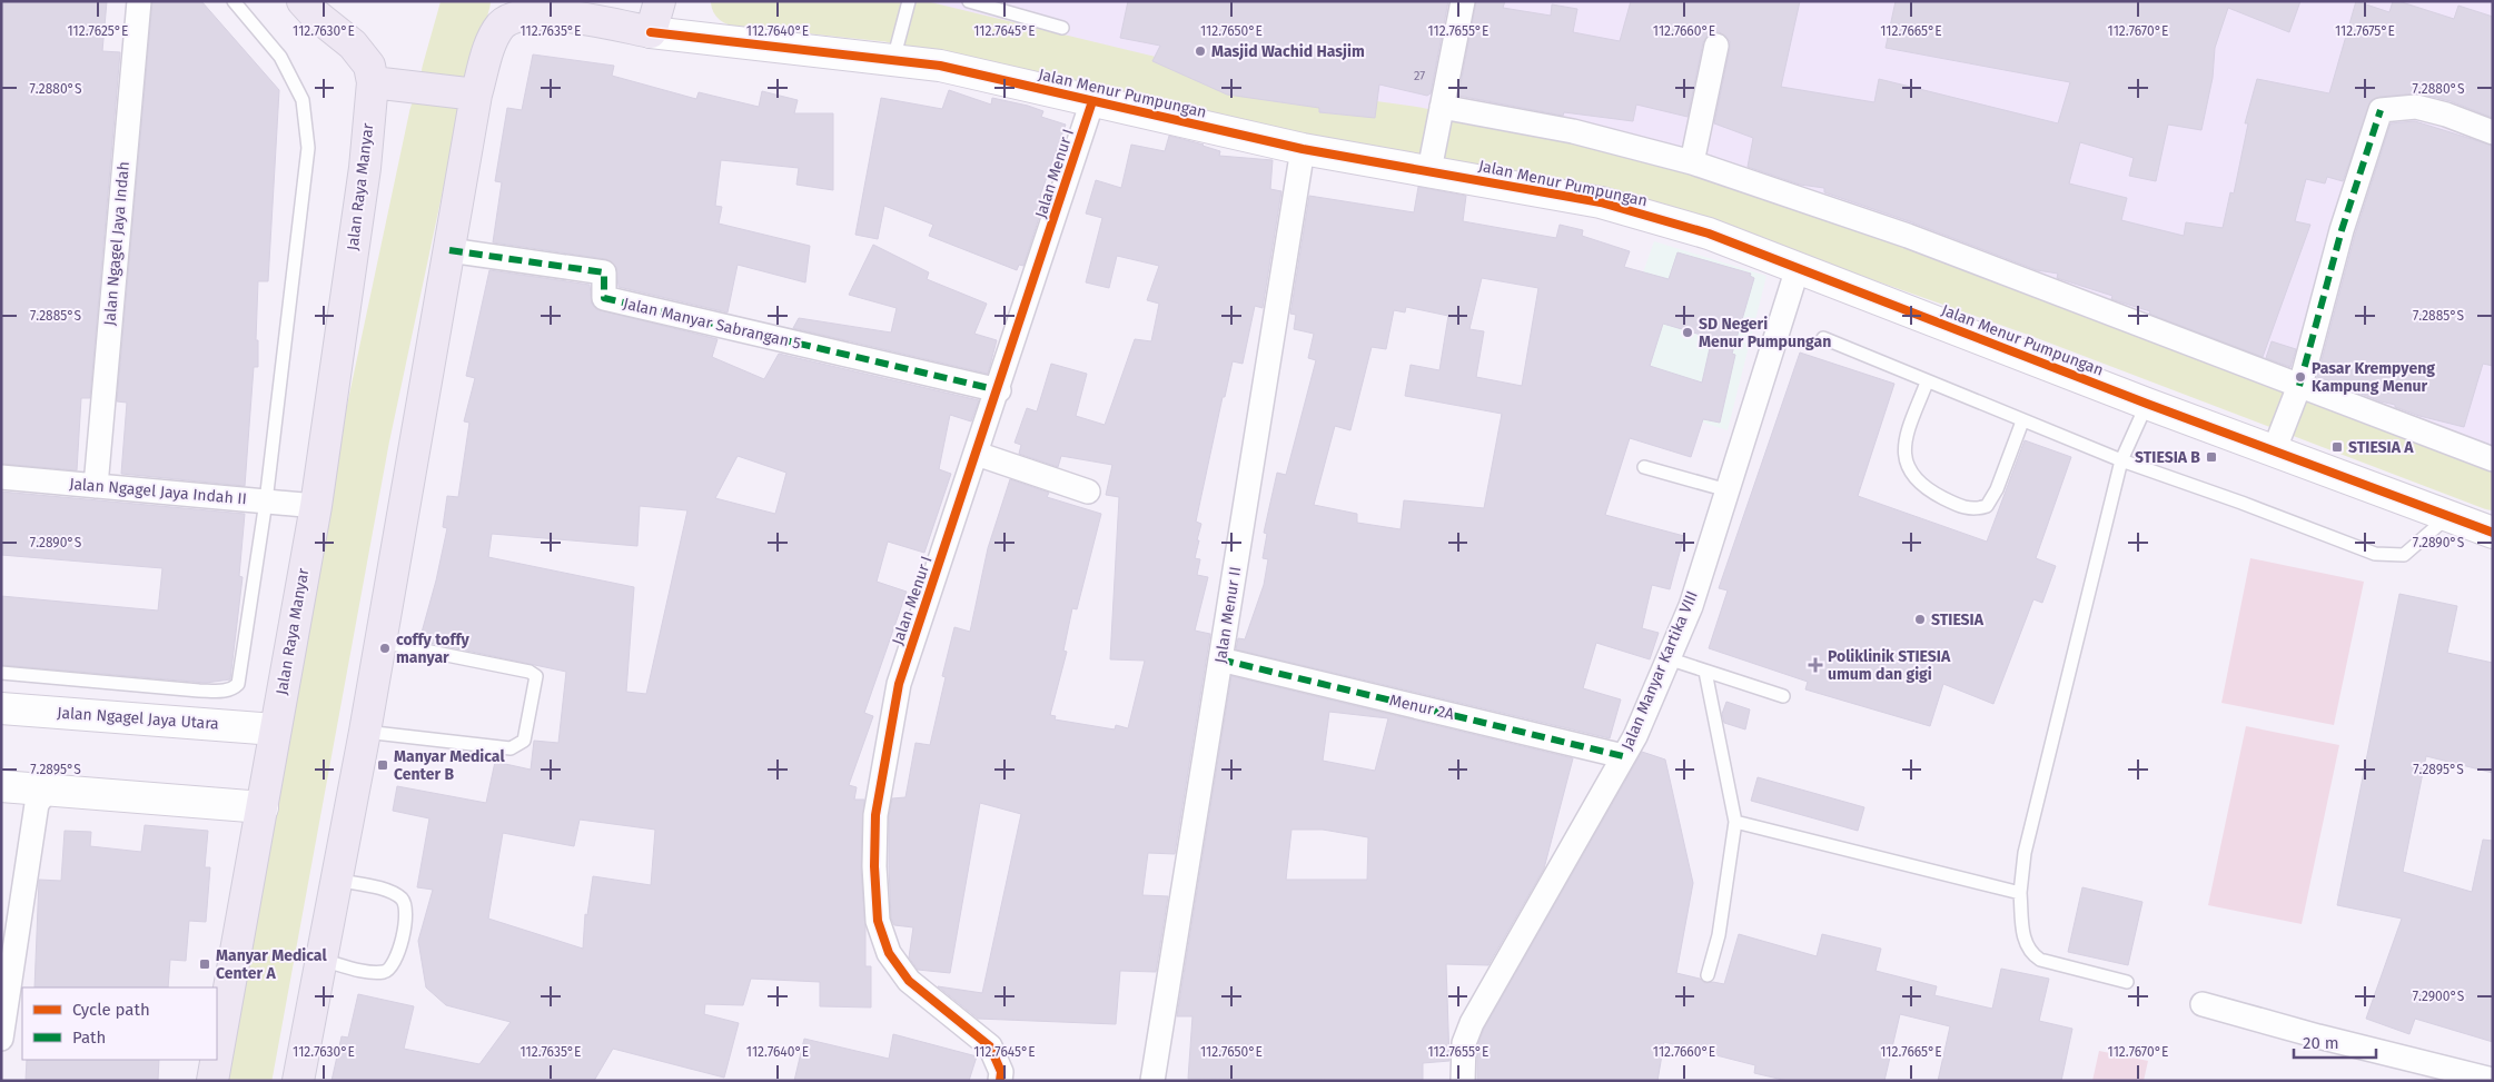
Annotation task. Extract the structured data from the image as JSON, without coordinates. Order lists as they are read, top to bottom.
{
  "streets": {
    "main road": ["Jalan Raya Manyar"],
    "street": [
      "Jalan Menur Pumpungan",
      "Jalan Menur I",
      "Jalan Ngagel Jaya Indah",
      "Jalan Manyar Sabrangan 5",
      "Jalan Ngagel Jaya Indah II",
      "Jalan Menur II",
      "Jalan Manyar Kartika VIII",
      "Menur 2A",
      "Jalan Ngagel Jaya Utara"
    ]
  },
  "crossings": [
    ["Jalan Menur Pumpungan", "Jalan Menur I"],
    ["Jalan Menur Pumpungan", "Jalan Menur II"],
    ["Jalan Menur Pumpungan", "Jalan Manyar Kartika VIII"],
    ["Jalan Menur I", "Jalan Manyar Sabrangan 5"],
    ["Jalan Raya Manyar", "Jalan Ngagel Jaya Indah II"],
    ["Jalan Raya Manyar", "Jalan Ngagel Jaya Utara"],
    ["Jalan Ngagel Jaya Indah", "Jalan Ngagel Jaya Indah II"],
    ["Jalan Menur II", "Menur 2A"],
    ["Jalan Manyar Kartika VIII", "Menur 2A"]
  ],
  "places": {
    "other": [
      "Masjid Wachid Hasjim",
      "SD Negeri Menur Pumpungan",
      "Pasar Krempyeng Kampung Menur",
      "STIESIA",
      "coffy toffy manyar"
    ],
    "transit": [
      "STIESIA A",
      "STIESIA B",
      "Manyar Medical Center B",
      "Manyar Medical Center A"
    ],
    "health": ["Poliklinik STIESIA umum dan gigi"]
  },
  "house_numbers": ["27"],
  "legend": ["Cycle path", "Path"],
  "scale_bar": "20 m",
  "coordinates": [
    "112.7625°E",
    "112.7630°E",
    "112.7635°E",
    "112.7640°E",
    "112.7645°E",
    "112.7650°E",
    "112.7655°E",
    "112.7660°E",
    "112.7665°E",
    "112.7670°E",
    "112.7675°E",
    "7.2880°S",
    "7.2885°S",
    "7.2890°S",
    "7.2895°S",
    "7.2900°S"
  ]
}
